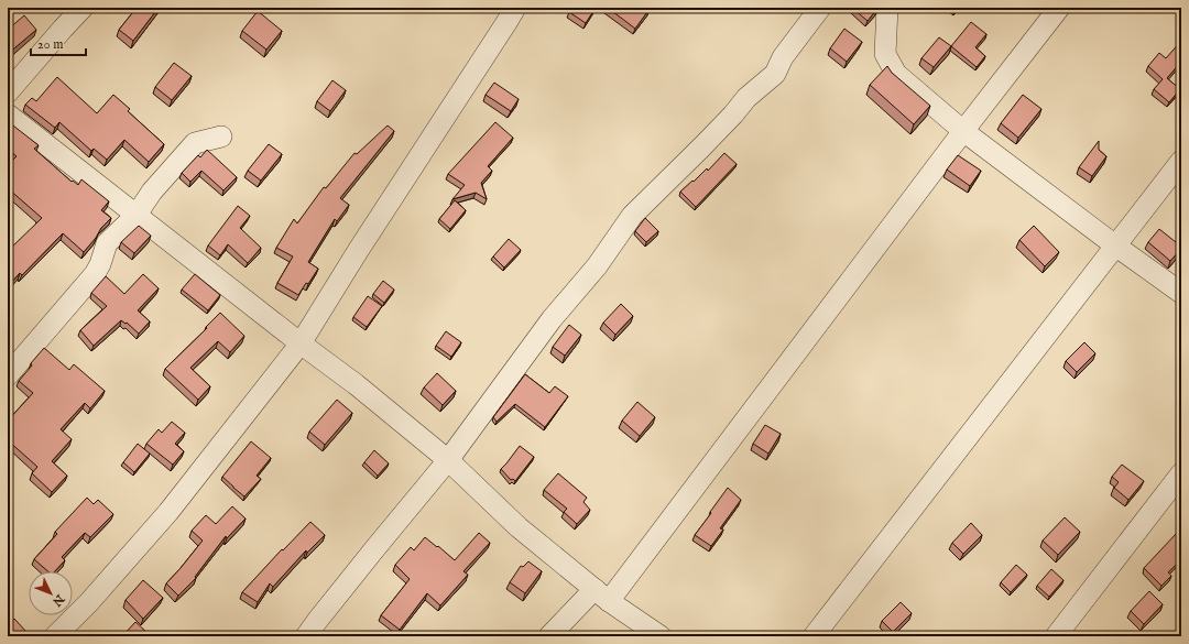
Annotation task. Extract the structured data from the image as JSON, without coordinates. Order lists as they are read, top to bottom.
{
  "scale_bar": "20 m",
  "north": "bottom right"
}
